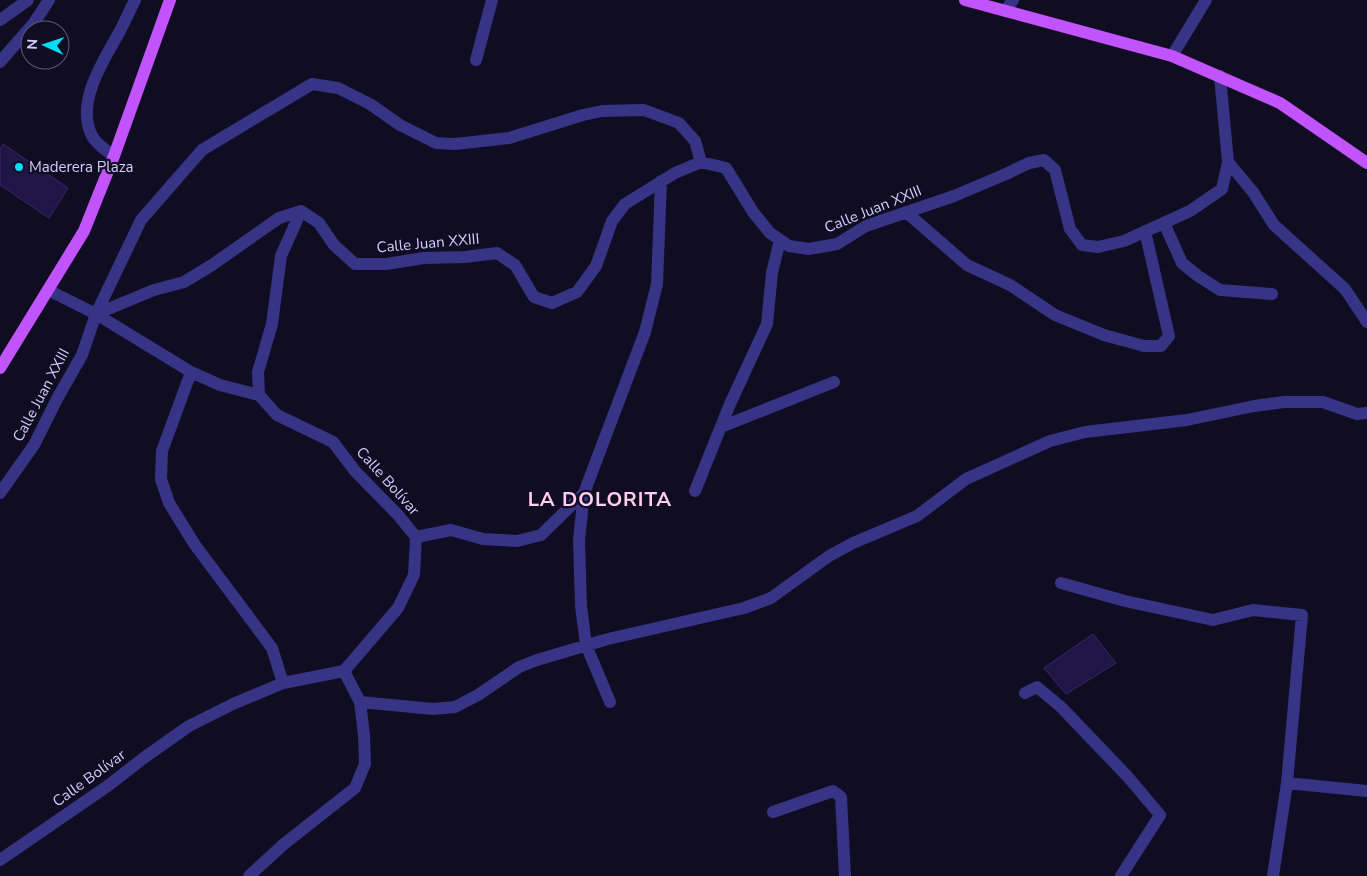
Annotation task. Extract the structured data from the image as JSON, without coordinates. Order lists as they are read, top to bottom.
{
  "streets": {
    "street": ["Calle Juan XXIII", "Calle Bolívar"]
  },
  "districts": ["LA DOLORITA"],
  "places": ["Maderera Plaza"],
  "north": "left"
}
